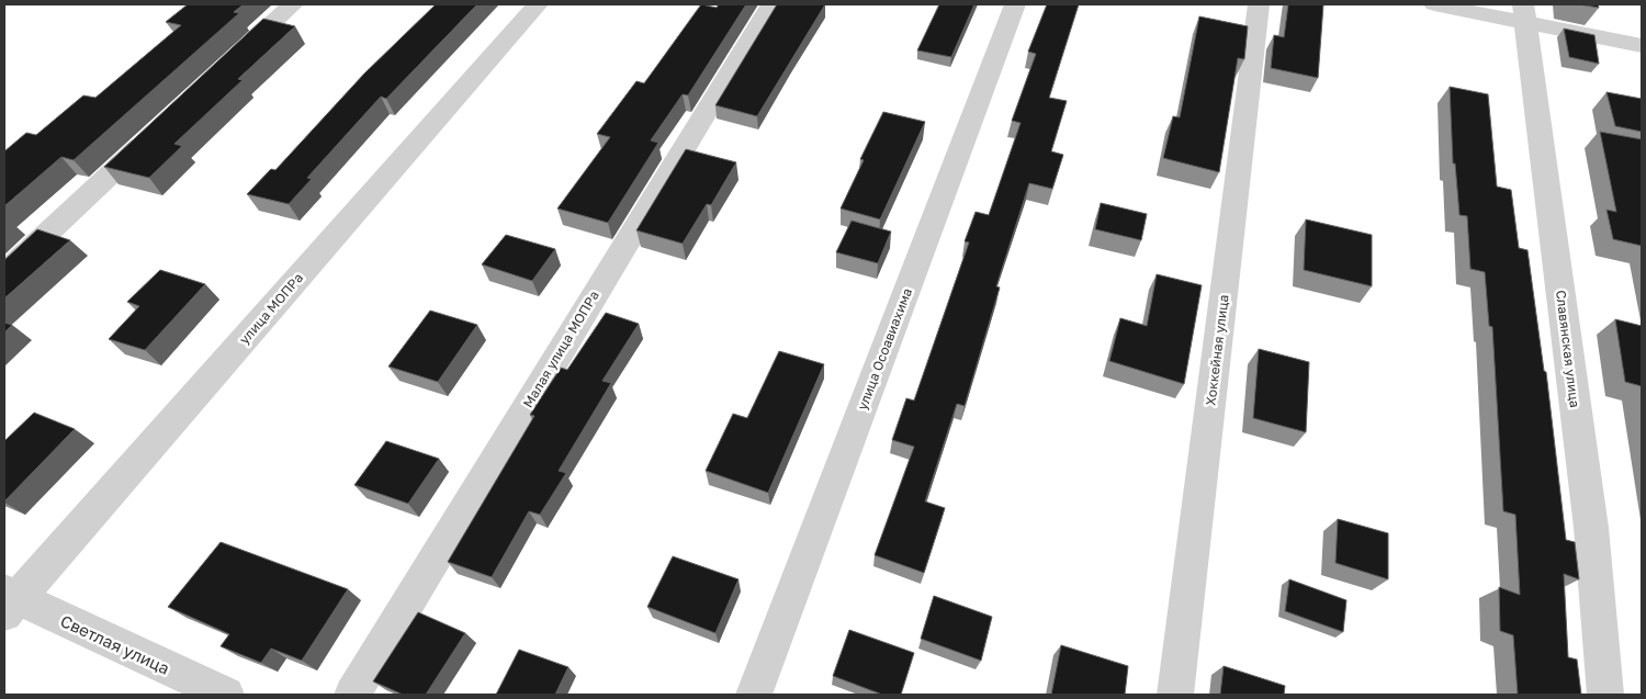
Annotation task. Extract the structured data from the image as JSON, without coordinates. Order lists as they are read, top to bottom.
{
  "streets": {
    "street": [
      "улица МОПРа",
      "Малая улица МОПРа",
      "улица Осоавиахима",
      "Славянская улица",
      "Хоккейная улица",
      "Светлая улица"
    ]
  },
  "crossings": [
    ["улица МОПРа", "Светлая улица"]
  ]
}
